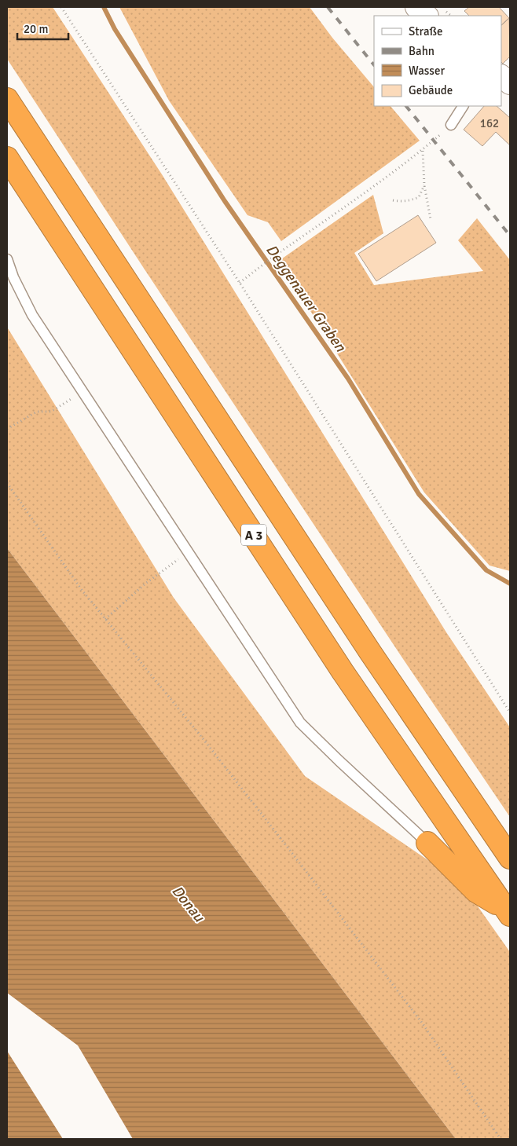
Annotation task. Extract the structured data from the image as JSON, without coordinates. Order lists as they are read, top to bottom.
{
  "streets": {
    "highway": ["A 3"]
  },
  "water": ["Deggenauer Graben", "Donau"],
  "house_numbers": ["162"],
  "legend": [
    "Straße",
    "Bahn",
    "Wasser",
    "Gebäude"
  ],
  "scale_bar": "20 m"
}
